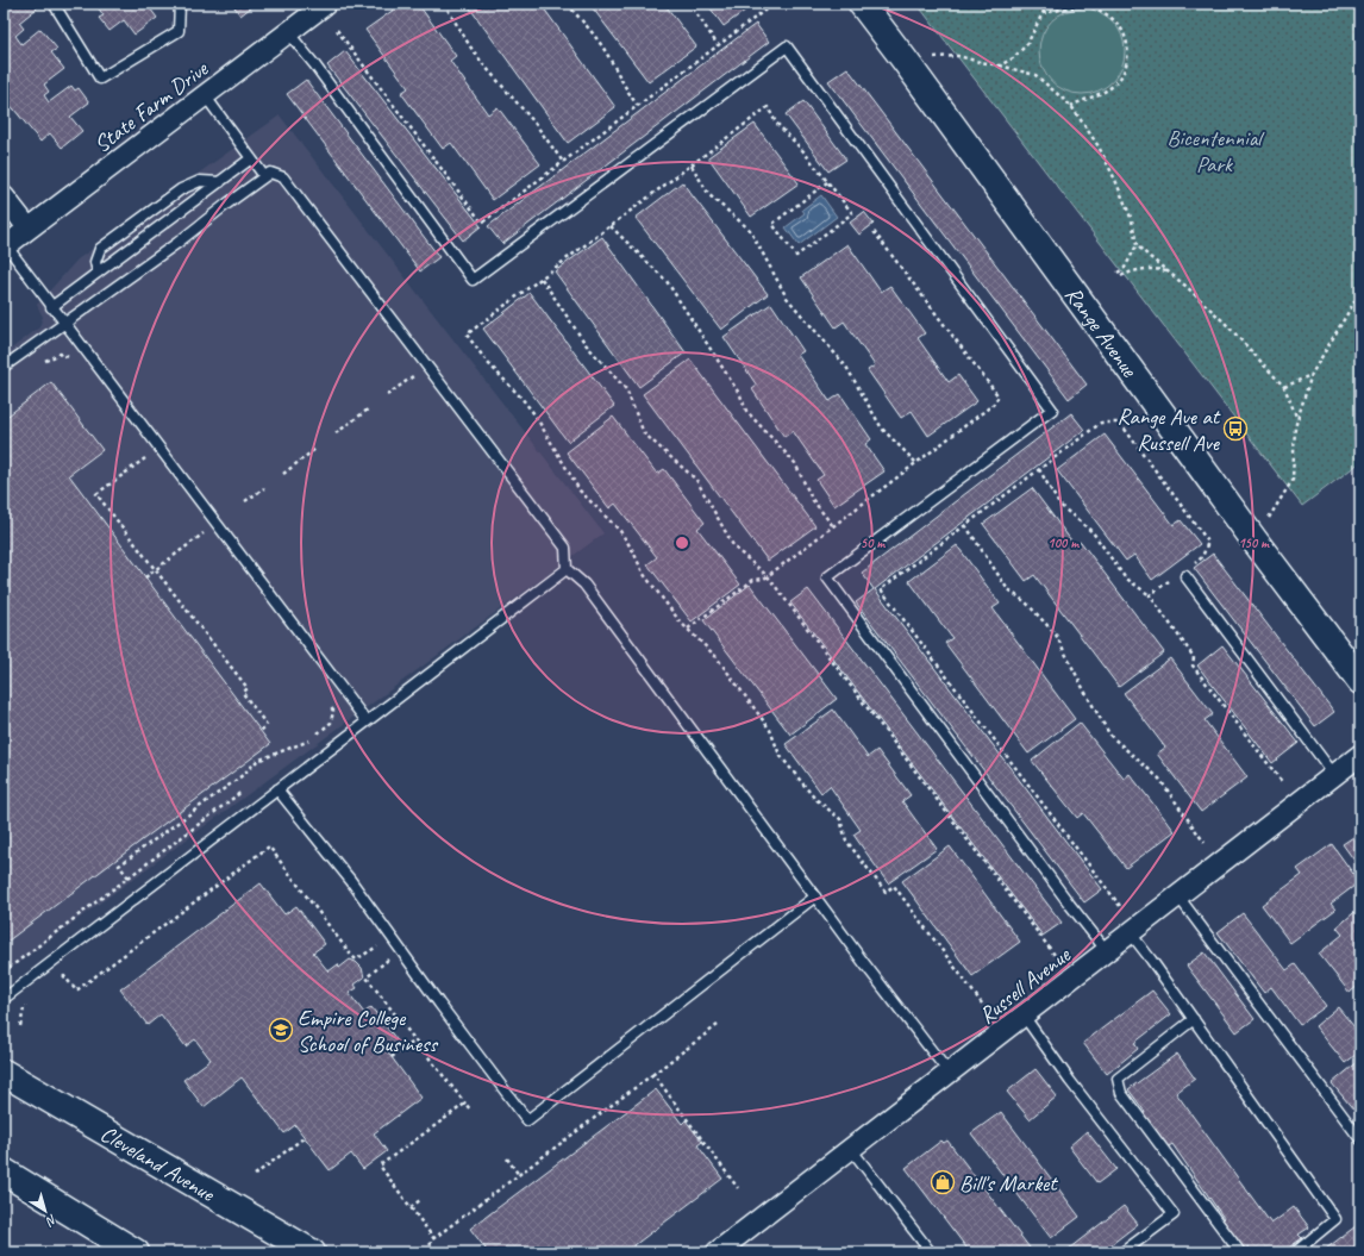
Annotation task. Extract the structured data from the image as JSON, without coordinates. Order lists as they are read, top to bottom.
{
  "streets": {
    "main road": ["Range Avenue", "Cleveland Avenue"],
    "street": ["State Farm Drive", "Russell Avenue"]
  },
  "parks": ["Bicentennial Park"],
  "places": {
    "bus stop": ["Range Ave at Russell Ave"],
    "school or university": ["Empire College School of Business"],
    "shop": ["Bill's Market"]
  },
  "north": "bottom right",
  "rings": ["50 m", "100 m", "150 m"]
}
